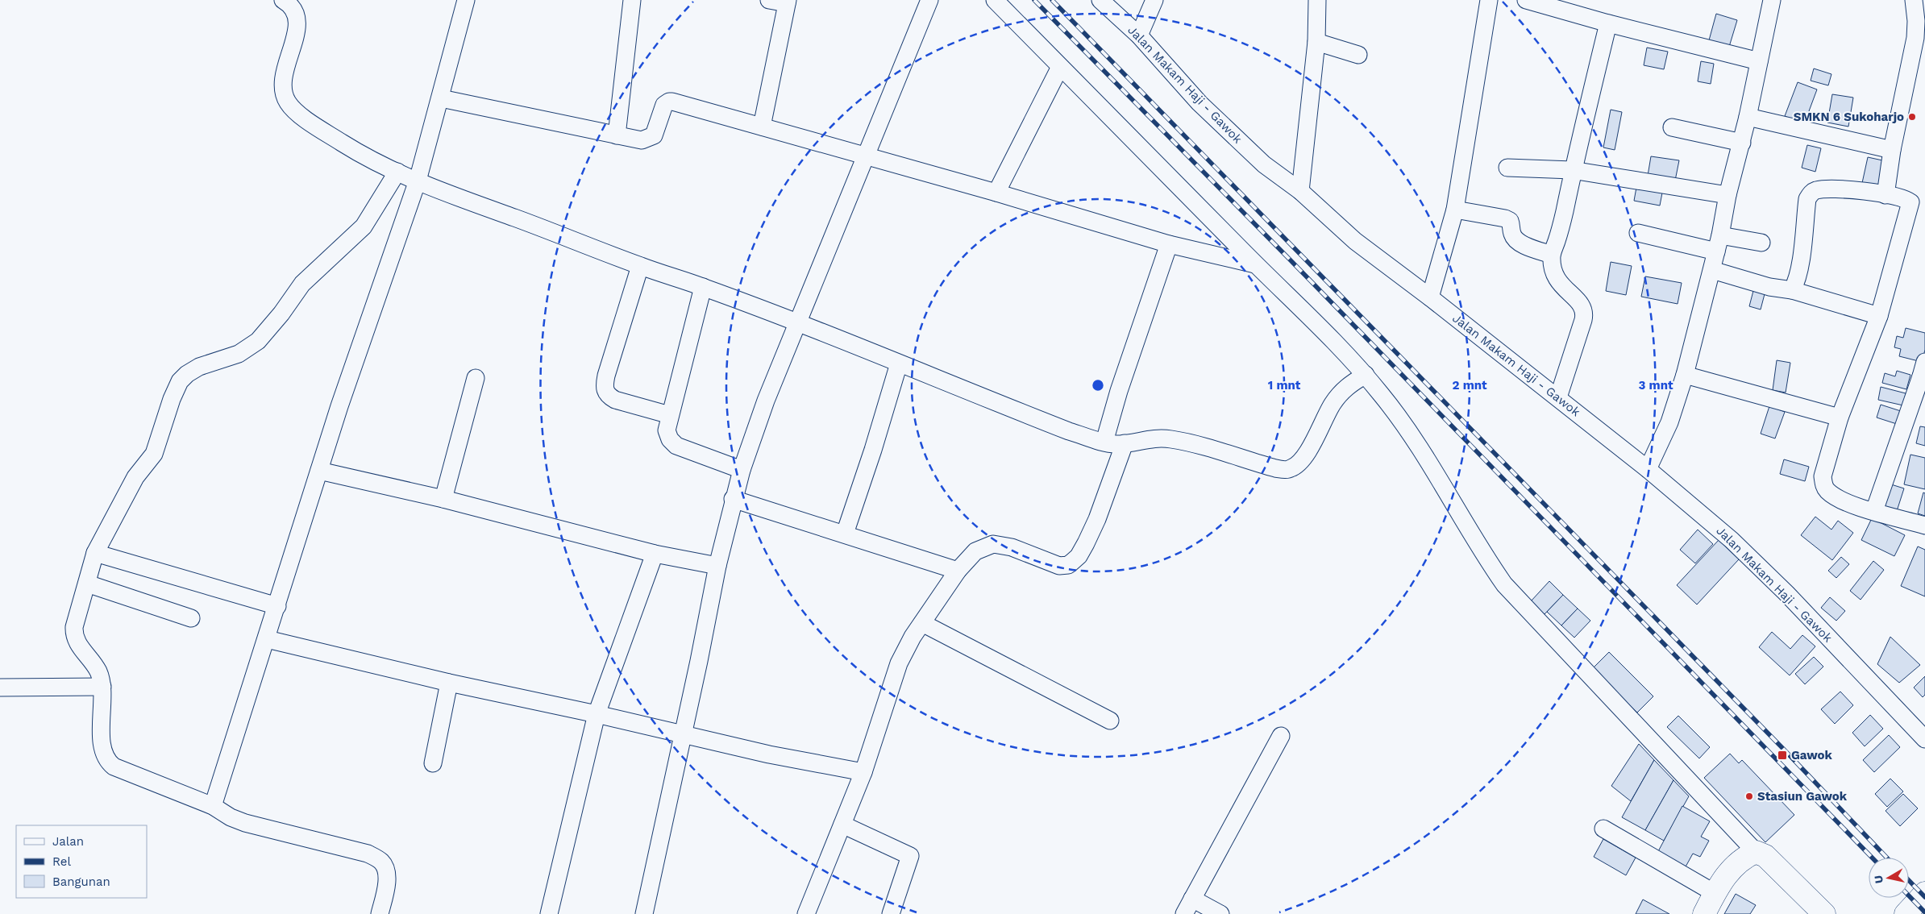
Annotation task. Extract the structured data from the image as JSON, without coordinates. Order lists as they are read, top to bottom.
{
  "streets": {
    "street": ["Jalan Makam Haji - Gawok"]
  },
  "places": {
    "other": ["SMKN 6 Sukoharjo", "Stasiun Gawok"],
    "transit": ["Gawok"]
  },
  "legend": ["Jalan", "Rel", "Bangunan"],
  "north": "left",
  "rings": ["1 mnt", "2 mnt", "3 mnt"]
}
